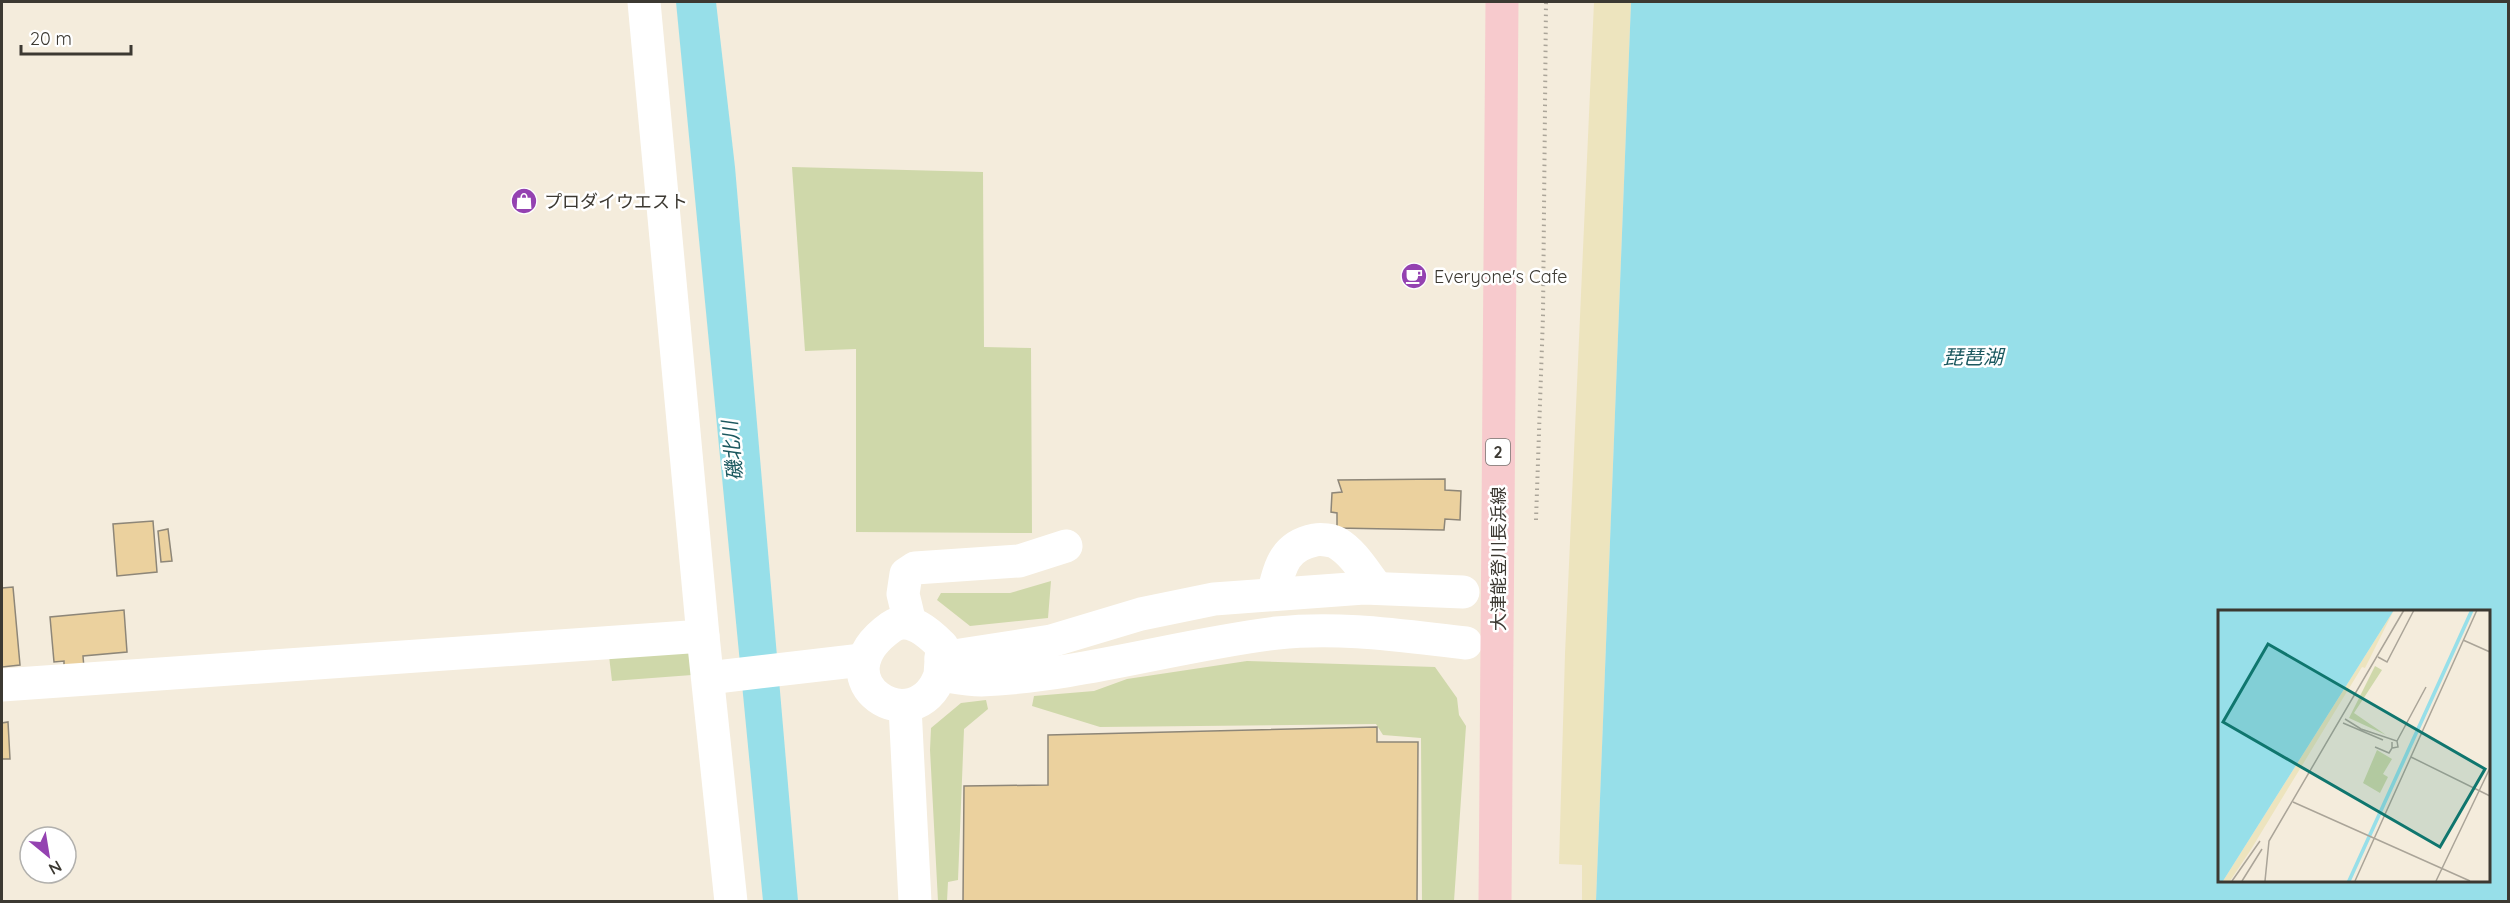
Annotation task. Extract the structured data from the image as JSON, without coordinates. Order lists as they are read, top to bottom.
{
  "streets": {
    "main road": ["2", "大津能登川長浜線"]
  },
  "water": ["琵琶湖", "磯北川"],
  "places": {
    "shop": ["プロダイウエスト"],
    "cafe": ["Everyone's Cafe"]
  },
  "scale_bar": "20 m",
  "north": "bottom right"
}
